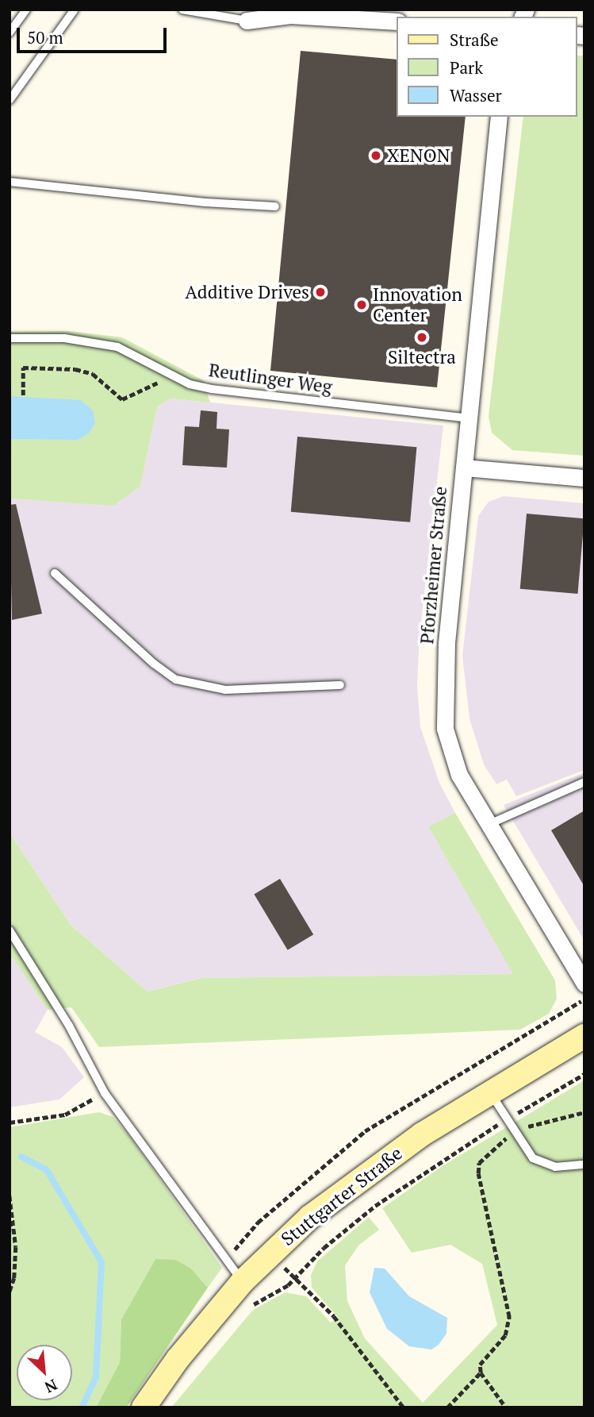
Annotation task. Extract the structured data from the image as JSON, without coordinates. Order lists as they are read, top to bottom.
{
  "streets": {
    "main road": ["Stuttgarter Straße"],
    "street": ["Pforzheimer Straße"],
    "lane": ["Reutlinger Weg"]
  },
  "crossings": [
    ["Reutlinger Weg", "Pforzheimer Straße"]
  ],
  "places": [
    "XENON",
    "Additive Drives",
    "Innovation Center",
    "Siltectra"
  ],
  "legend": ["Straße", "Park", "Wasser"],
  "scale_bar": "50 m",
  "north": "bottom right"
}
